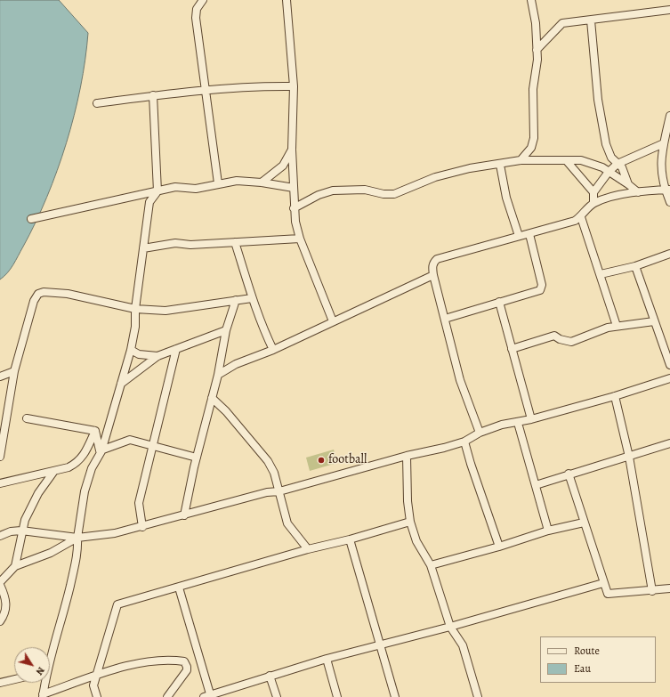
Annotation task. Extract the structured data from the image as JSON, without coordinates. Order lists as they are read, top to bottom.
{
  "places": ["football"],
  "legend": ["Route", "Eau"],
  "north": "bottom right"
}
